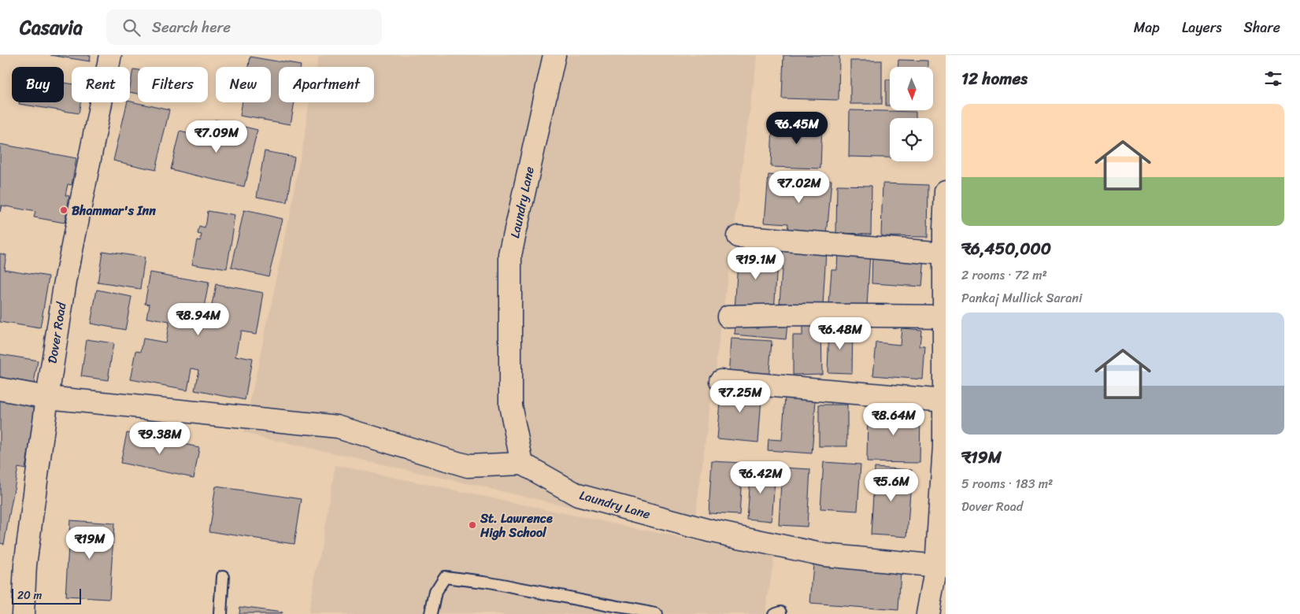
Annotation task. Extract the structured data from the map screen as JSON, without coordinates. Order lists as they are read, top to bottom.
{
  "streets": {
    "street": ["Laundry Lane", "Dover Road"]
  },
  "places": ["Bhammar's Inn", "St. Lawrence High School"],
  "scale_bar": "20 m",
  "north": "bottom",
  "page": {
    "header": "Casavia",
    "search": "Search here",
    "nav": ["Map", "Layers", "Share"],
    "heading": "12 homes",
    "chip": [
      "Buy",
      "Rent",
      "Filters",
      "New",
      "Apartment"
    ],
    "list": [
      {
        "name": "₹6,450,000",
        "note": "2 rooms · 72 m² · Pankaj Mullick Sarani"
      },
      {
        "name": "₹19M",
        "note": "5 rooms · 183 m² · Dover Road"
      }
    ],
    "price": [
      "₹6.45M",
      "₹7.09M",
      "₹7.02M",
      "₹19.1M",
      "₹8.94M",
      "₹6.48M",
      "₹7.25M",
      "₹8.64M",
      "₹9.38M",
      "₹6.42M",
      "₹5.6M",
      "₹19M"
    ],
    "scale": "20 m"
  }
}
